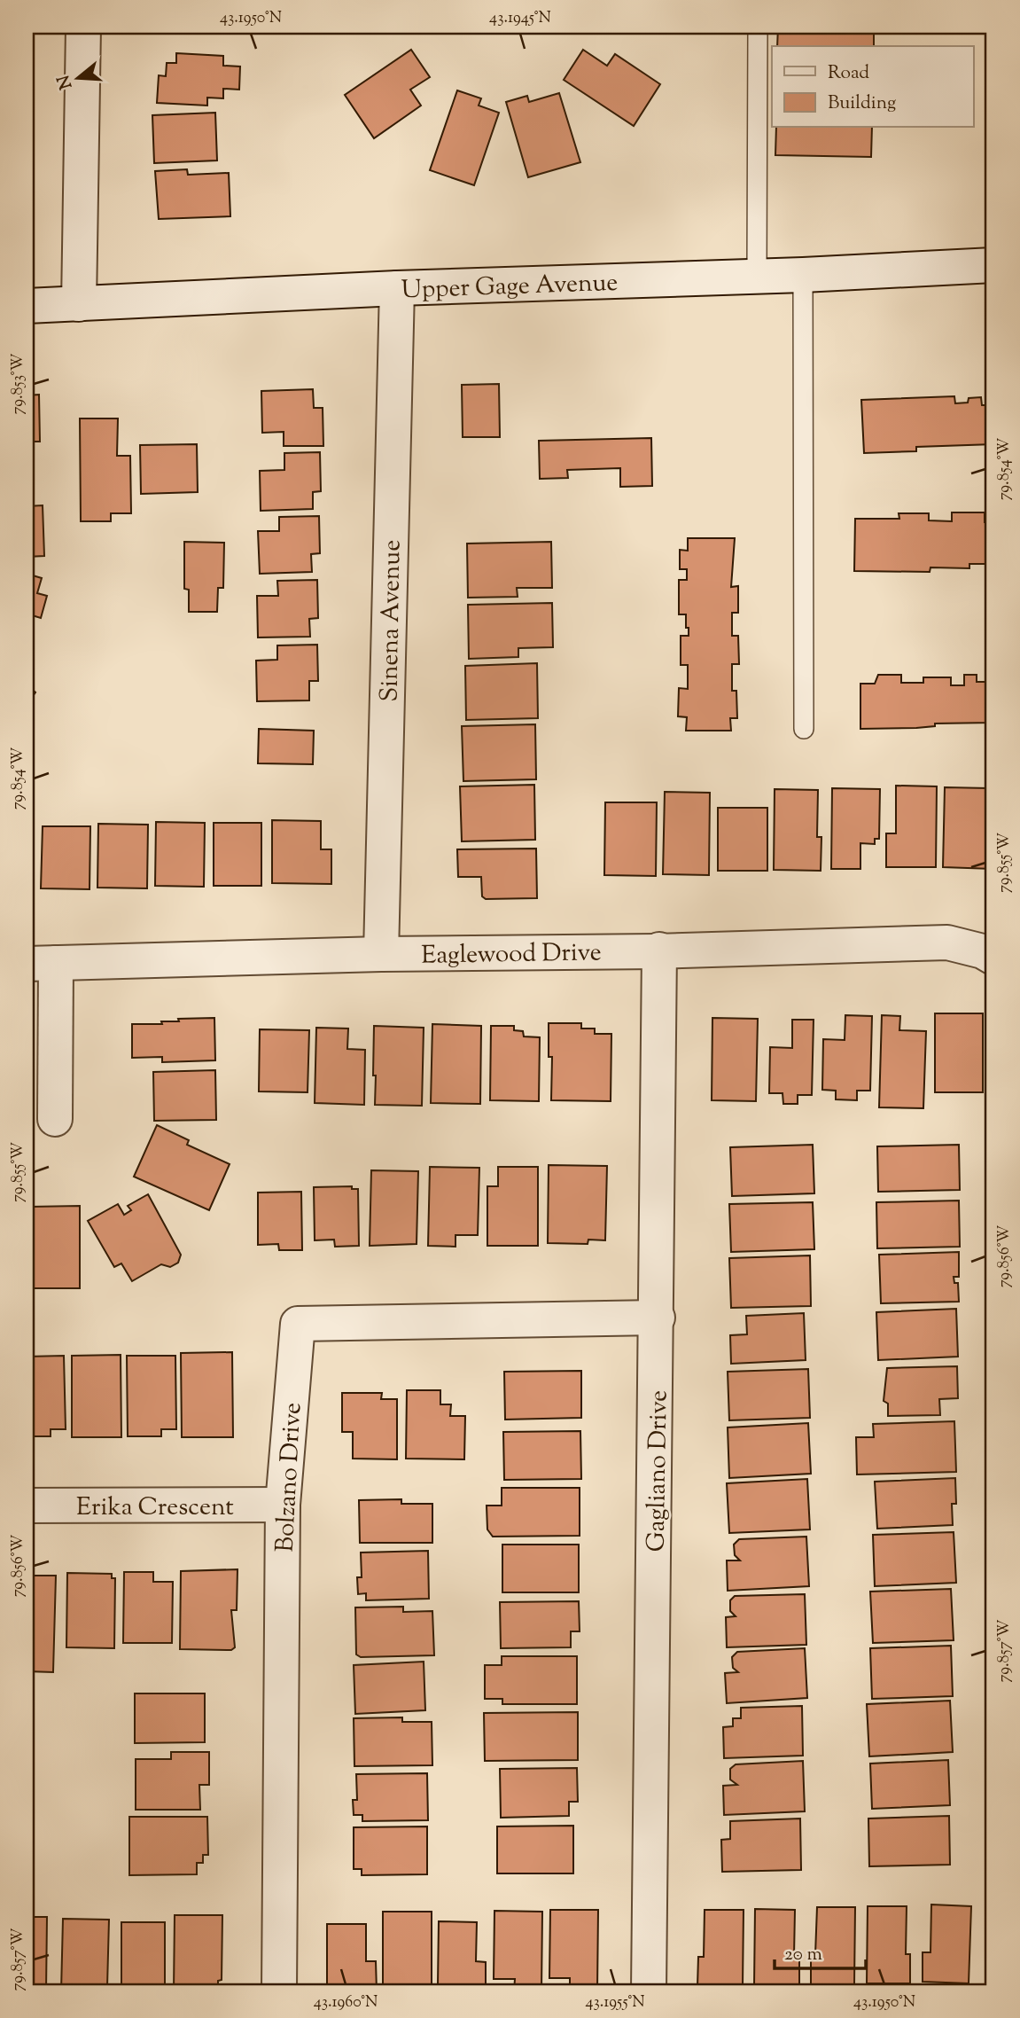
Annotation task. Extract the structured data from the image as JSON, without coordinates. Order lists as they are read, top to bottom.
{
  "streets": {
    "street": [
      "Upper Gage Avenue",
      "Sinena Avenue",
      "Eaglewood Drive",
      "Gagliano Drive",
      "Bolzano Drive",
      "Erika Crescent"
    ]
  },
  "crossings": [
    ["Upper Gage Avenue", "Sinena Avenue"],
    ["Sinena Avenue", "Eaglewood Drive"],
    ["Eaglewood Drive", "Gagliano Drive"],
    ["Gagliano Drive", "Bolzano Drive"],
    ["Bolzano Drive", "Erika Crescent"]
  ],
  "legend": ["Road", "Building"],
  "scale_bar": "20 m",
  "north": "left",
  "coordinates": [
    "43.1950°N",
    "43.1945°N",
    "79.853°W",
    "79.854°W",
    "79.855°W",
    "79.856°W",
    "79.857°W",
    "43.1960°N",
    "43.1955°N"
  ]
}
